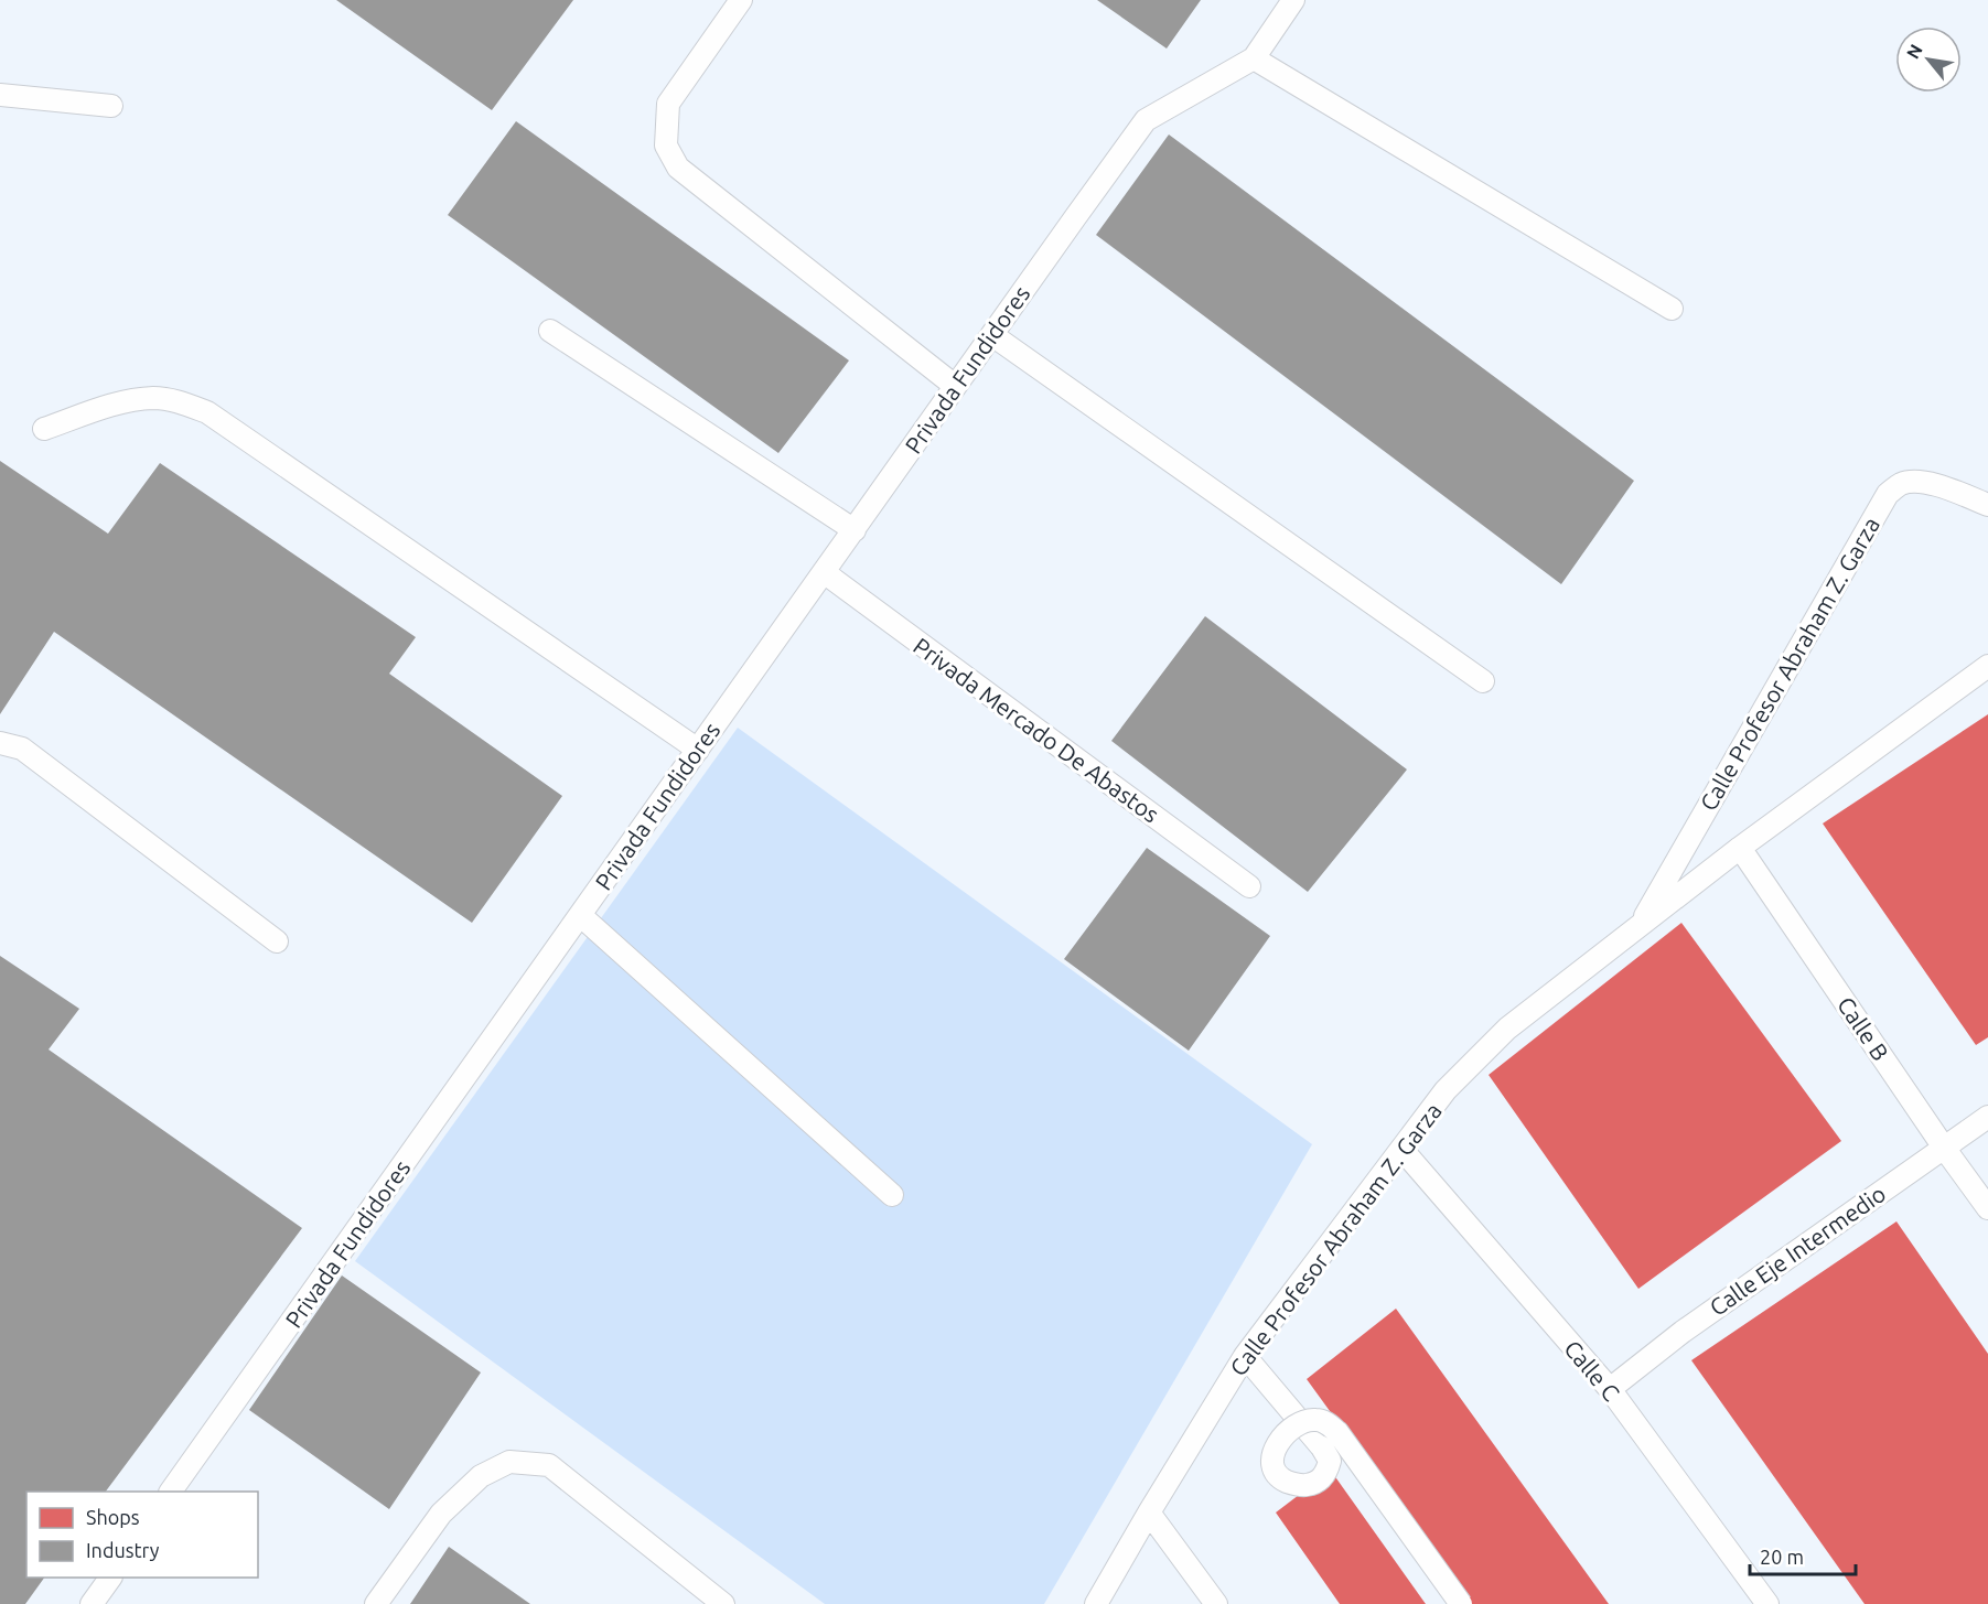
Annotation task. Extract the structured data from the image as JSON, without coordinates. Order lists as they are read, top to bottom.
{
  "streets": {
    "lane": [
      "Privada Fundidores",
      "Calle Profesor Abraham Z. Garza",
      "Privada Mercado De Abastos",
      "Calle B",
      "Calle Eje Intermedio",
      "Calle C"
    ]
  },
  "crossings": [
    ["Privada Fundidores", "Privada Mercado De Abastos"],
    ["Calle Profesor Abraham Z. Garza", "Calle B"],
    ["Calle Profesor Abraham Z. Garza", "Calle C"],
    ["Calle B", "Calle Eje Intermedio"],
    ["Calle Eje Intermedio", "Calle C"]
  ],
  "legend": ["Shops", "Industry"],
  "scale_bar": "20 m",
  "north": "top left"
}
